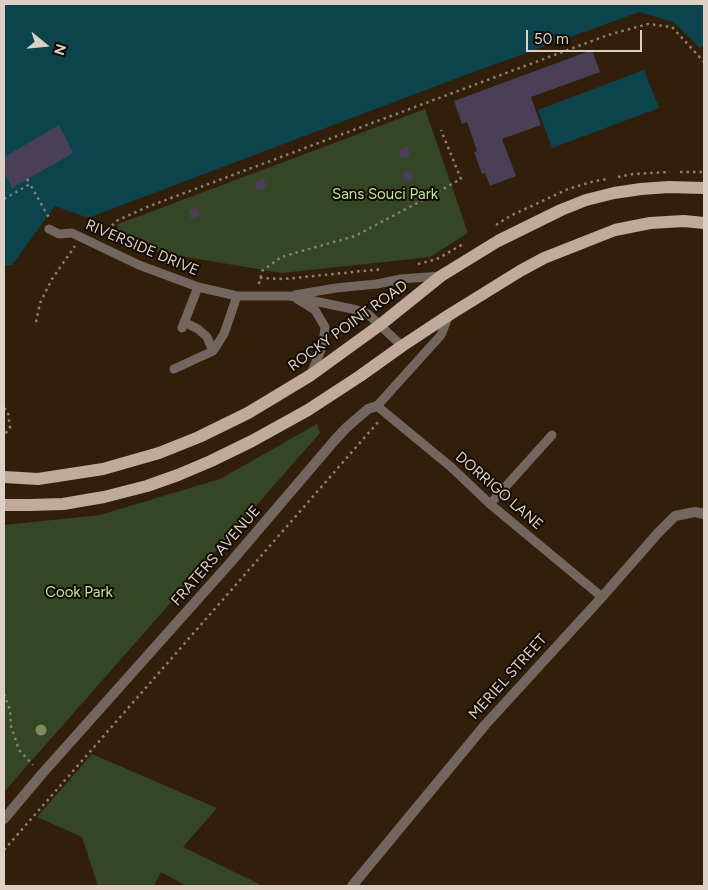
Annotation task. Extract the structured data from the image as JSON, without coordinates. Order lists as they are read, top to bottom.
{
  "streets": {
    "main road": ["ROCKY POINT ROAD"],
    "street": ["FRATERS AVENUE", "MERIEL STREET"],
    "lane": ["RIVERSIDE DRIVE", "DORRIGO LANE"]
  },
  "crossings": [
    ["RIVERSIDE DRIVE", "ROCKY POINT ROAD"],
    ["DORRIGO LANE", "FRATERS AVENUE"],
    ["DORRIGO LANE", "MERIEL STREET"]
  ],
  "parks": ["Sans Souci Park", "Cook Park"],
  "scale_bar": "50 m",
  "north": "right"
}
